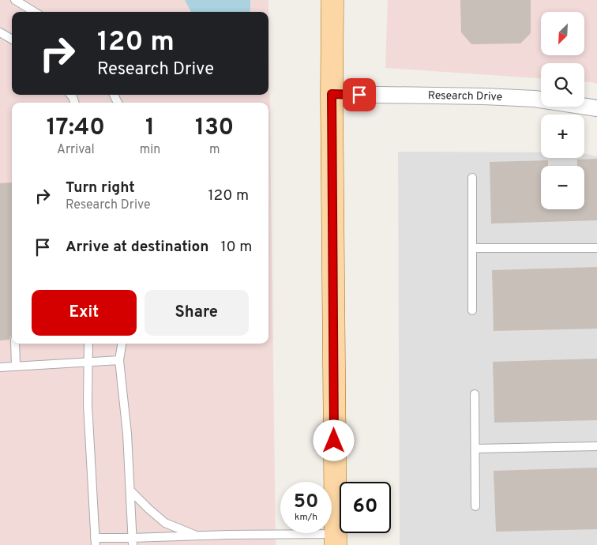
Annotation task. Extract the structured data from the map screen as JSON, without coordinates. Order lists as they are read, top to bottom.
{
  "streets": {
    "street": ["Research Drive"]
  },
  "north": "bottom left",
  "page": {
    "map_buttons": ["+", "−"],
    "turn": ["120 m", "Research Drive"],
    "eta": [
      "17:40",
      "Arrival",
      "1",
      "min",
      "130",
      "m"
    ],
    "list": [
      {
        "name": "Turn right",
        "note": "Research Drive",
        "value": "120 m"
      },
      {
        "name": "Arrive at destination",
        "value": "10 m"
      }
    ],
    "buttons": ["Exit", "Share"],
    "speed": "50 km/h",
    "limit": "60"
  }
}
